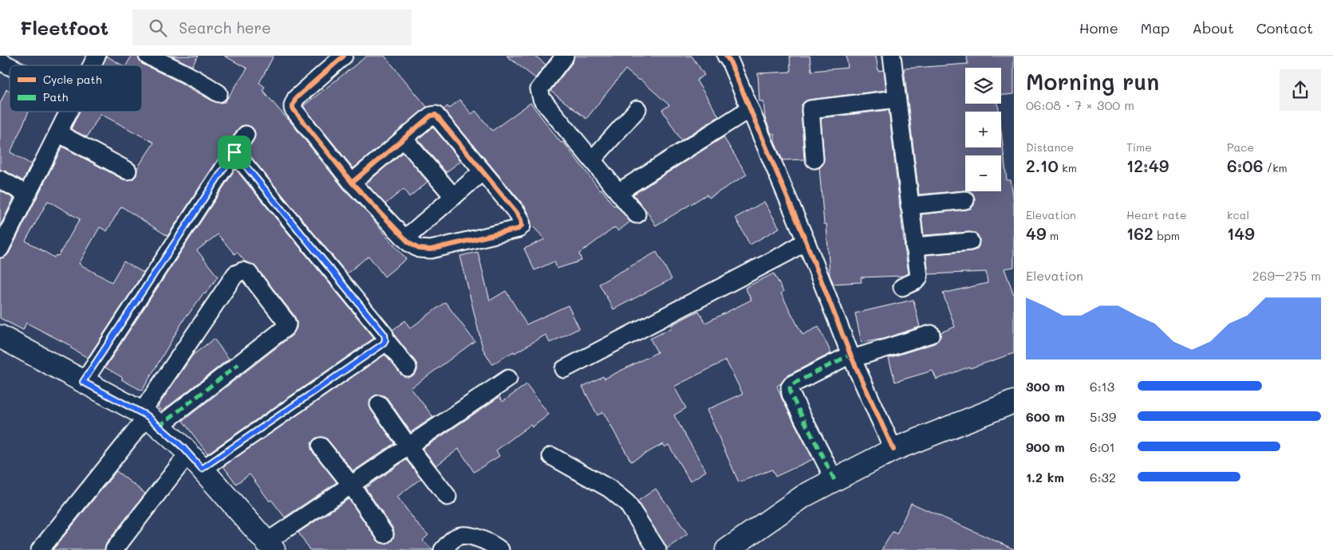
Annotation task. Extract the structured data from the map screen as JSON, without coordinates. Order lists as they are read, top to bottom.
{
  "legend": ["Cycle path", "Path"],
  "page": {
    "header": "Fleetfoot",
    "search": "Search here",
    "nav": [
      "Home",
      "Map",
      "About",
      "Contact"
    ],
    "heading": ["Morning run", "06:08 · 7 × 300 m"],
    "map_buttons": ["+", "−"],
    "stats": [
      ["Distance", "2.10 km"],
      ["Time", "12:49"],
      ["Pace", "6:06 /km"],
      ["Elevation", "49 m"],
      ["Heart rate", "162 bpm"],
      ["kcal", "149"]
    ],
    "chart": ["Elevation", "269–275 m"],
    "list": [
      {
        "name": "300 m",
        "note": "6:13"
      },
      {
        "name": "600 m",
        "note": "5:39"
      },
      {
        "name": "900 m",
        "note": "6:01"
      },
      {
        "name": "1.2 km",
        "note": "6:32"
      }
    ]
  }
}
